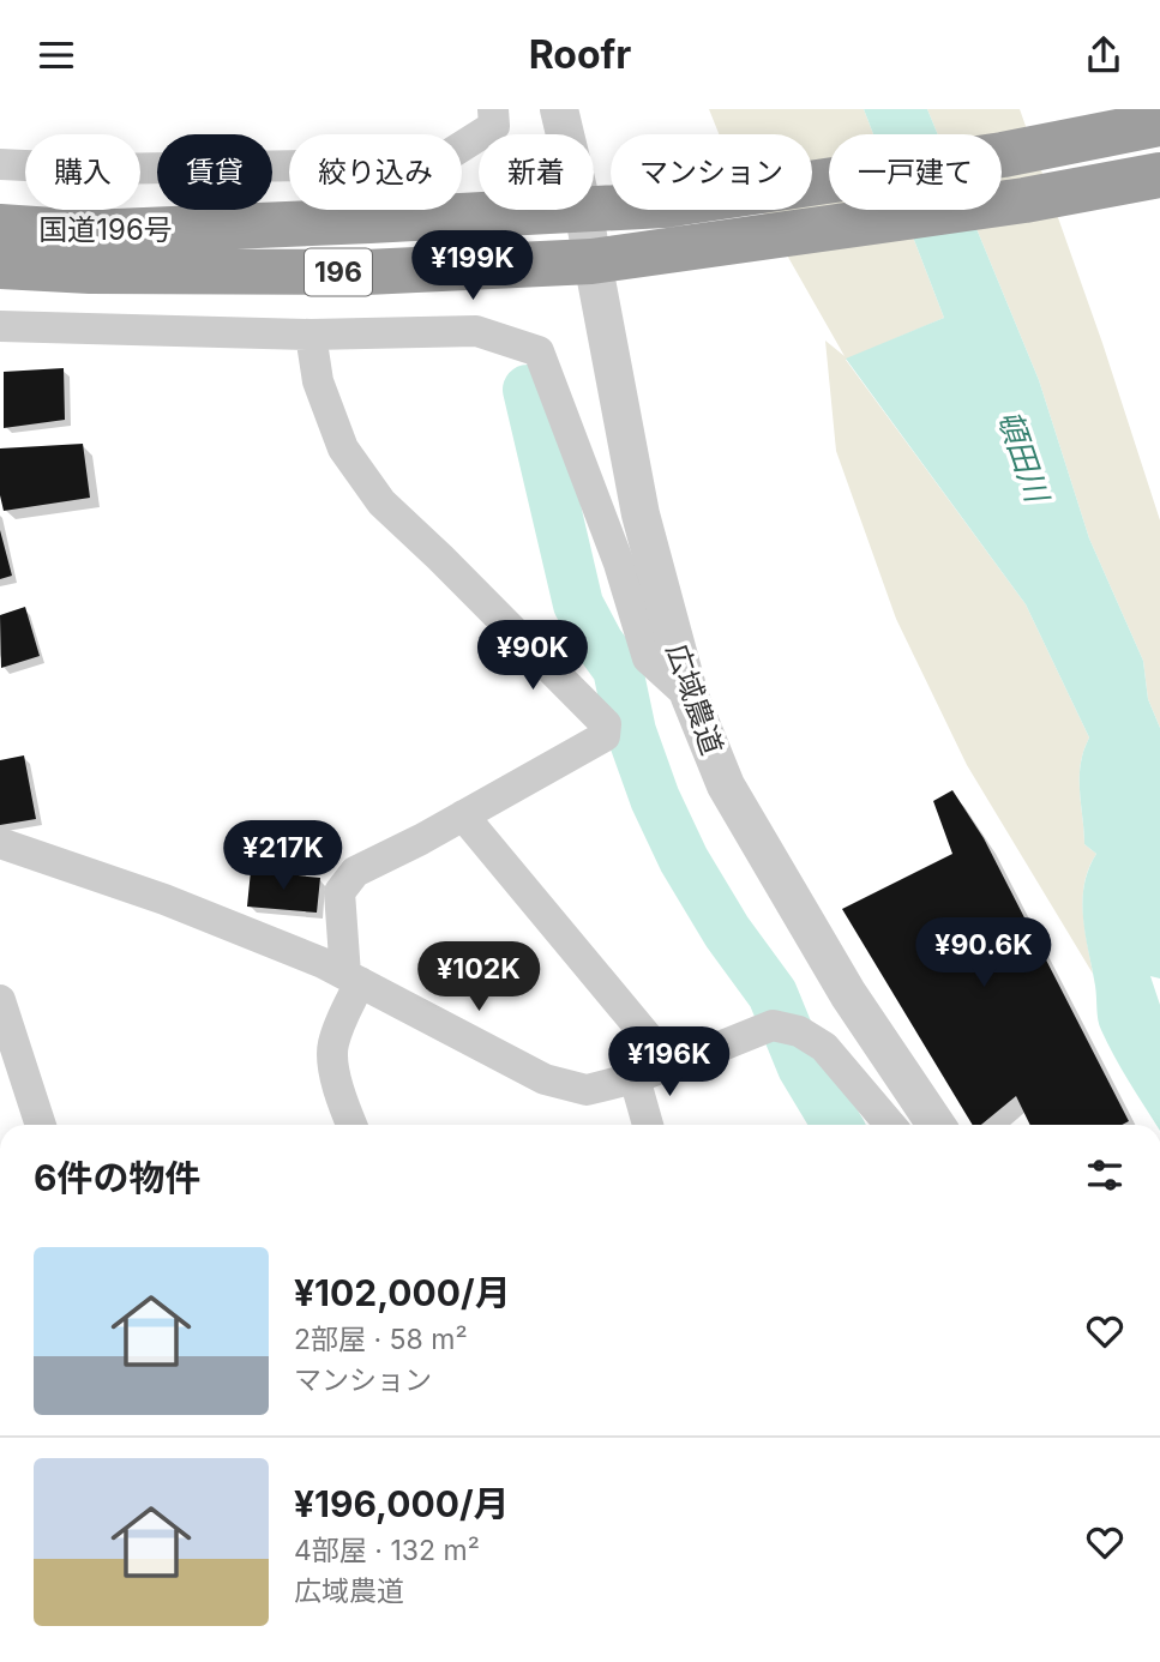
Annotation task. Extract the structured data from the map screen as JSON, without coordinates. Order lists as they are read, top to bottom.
{
  "streets": {
    "highway": ["国道196号", "196"],
    "street": ["広域農道"]
  },
  "crossings": [
    ["国道196号", "広域農道"]
  ],
  "water": ["頓田川"],
  "page": {
    "header": "Roofr",
    "chip": [
      "購入",
      "賃貸",
      "絞り込み",
      "新着",
      "マンション",
      "一戸建て"
    ],
    "price": [
      "¥199K",
      "¥90K",
      "¥217K",
      "¥90.6K",
      "¥102K",
      "¥196K"
    ],
    "heading": "6件の物件",
    "list": [
      {
        "name": "¥102,000/月",
        "note": "2部屋 · 58 m² · マンション"
      },
      {
        "name": "¥196,000/月",
        "note": "4部屋 · 132 m² · 広域農道"
      }
    ]
  }
}
